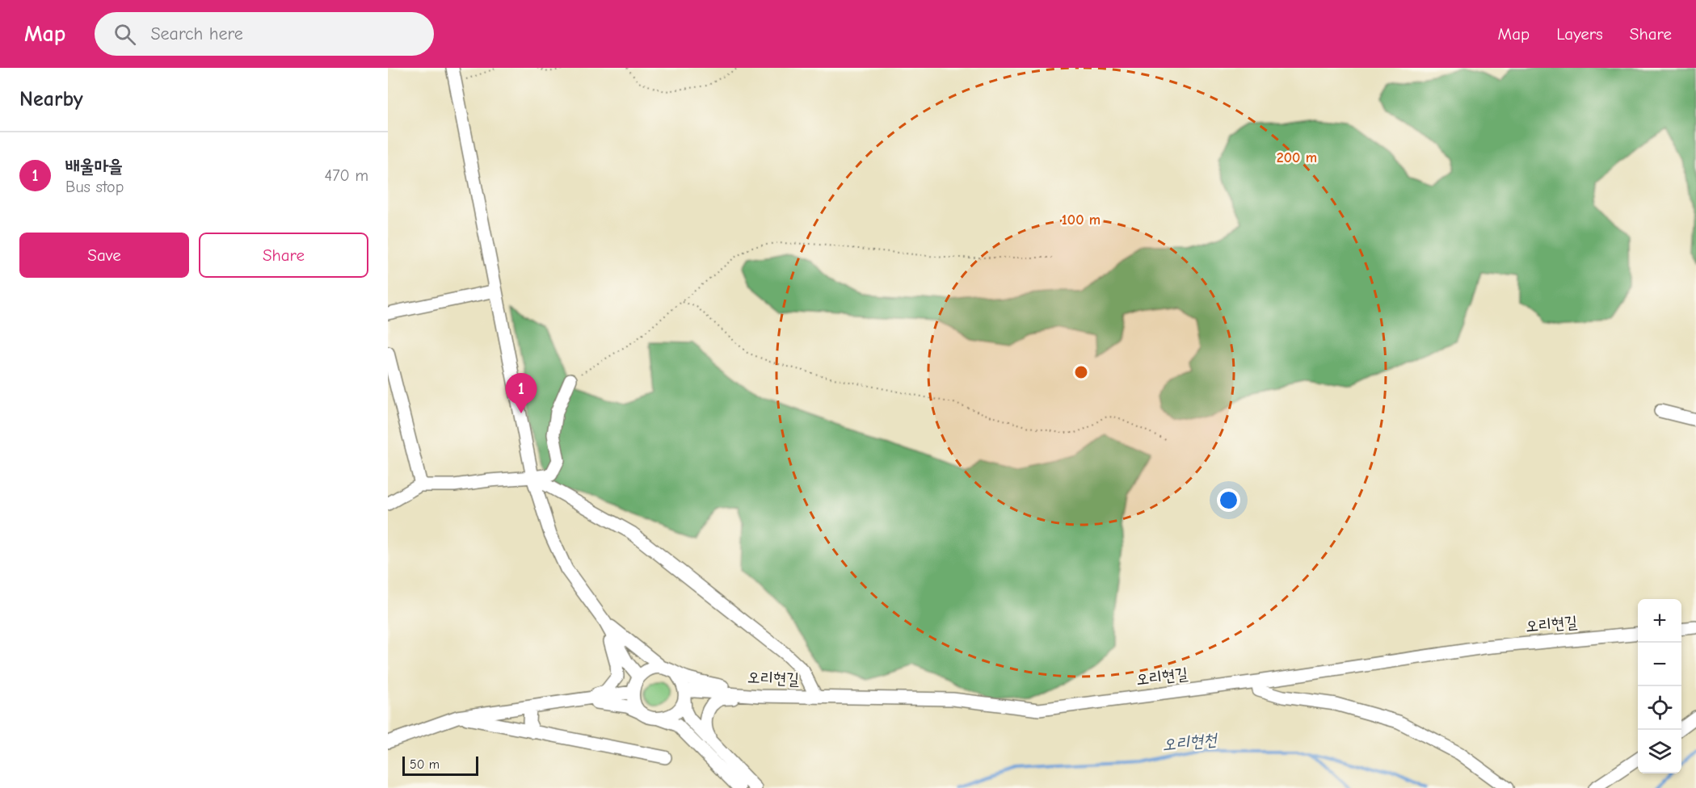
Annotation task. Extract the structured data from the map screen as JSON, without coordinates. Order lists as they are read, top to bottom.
{
  "streets": {
    "street": ["오리현길"]
  },
  "water": ["오리현천"],
  "scale_bar": "50 m",
  "page": {
    "header": "Map",
    "search": "Search here",
    "nav": ["Map", "Layers", "Share"],
    "heading": "Nearby",
    "list": [
      {
        "mark": "1",
        "name": "배울마을",
        "note": "Bus stop",
        "value": "470 m"
      }
    ],
    "buttons": ["Save", "Share"],
    "pins": "1",
    "map_buttons": ["+", "−"],
    "scale": "50 m"
  },
  "rings": ["200 m", "100 m"]
}
